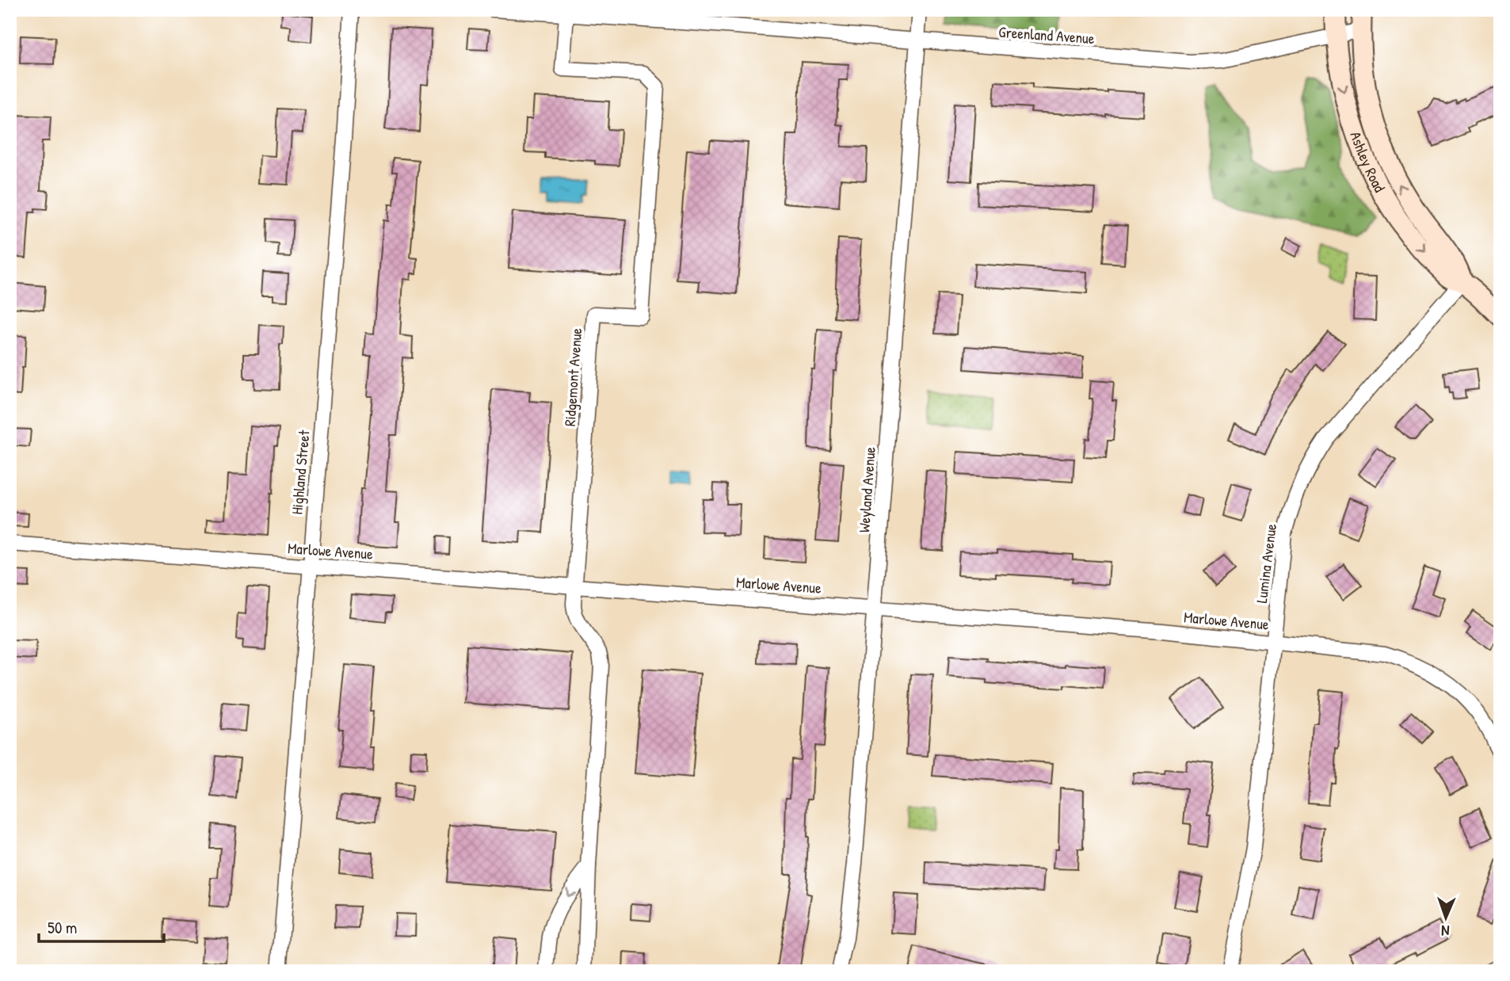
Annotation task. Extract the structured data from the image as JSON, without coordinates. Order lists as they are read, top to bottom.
{
  "streets": {
    "street": [
      "Greenland Avenue",
      "Ashley Road",
      "Ridgemont Avenue",
      "Highland Street",
      "Weyland Avenue",
      "Marlowe Avenue",
      "Lumina Avenue"
    ]
  },
  "crossings": [
    ["Greenland Avenue", "Ashley Road"],
    ["Greenland Avenue", "Ridgemont Avenue"],
    ["Greenland Avenue", "Weyland Avenue"],
    ["Ashley Road", "Lumina Avenue"],
    ["Ridgemont Avenue", "Marlowe Avenue"],
    ["Highland Street", "Marlowe Avenue"],
    ["Weyland Avenue", "Marlowe Avenue"],
    ["Marlowe Avenue", "Lumina Avenue"]
  ],
  "scale_bar": "50 m",
  "north": "bottom"
}
